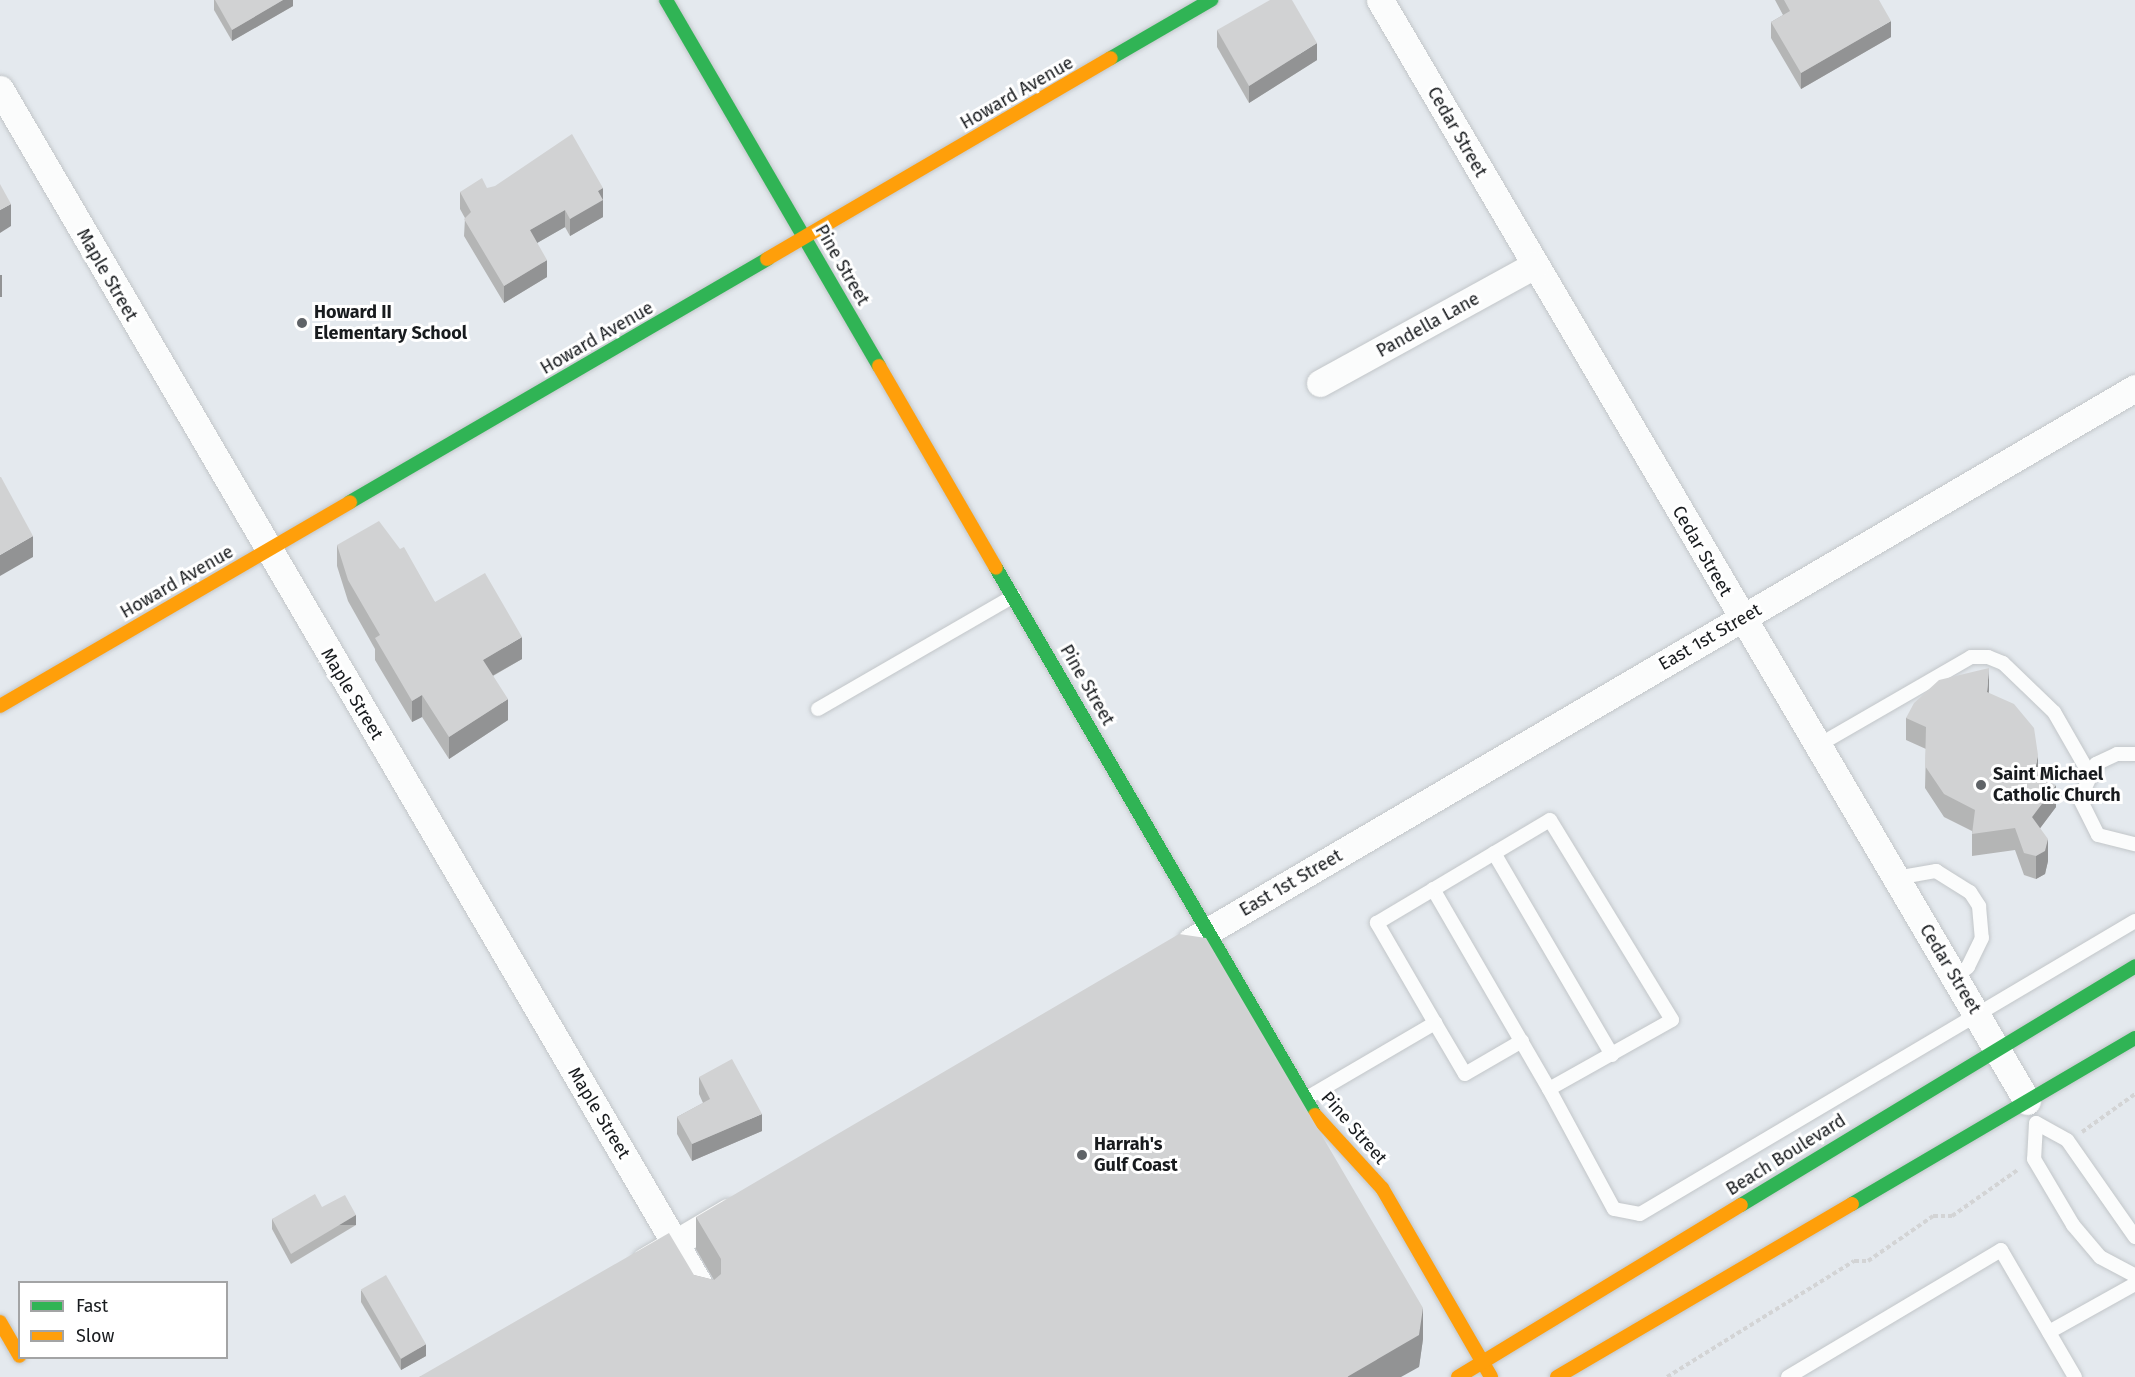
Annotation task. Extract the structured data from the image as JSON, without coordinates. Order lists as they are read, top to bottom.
{
  "streets": {
    "main road": ["Howard Avenue", "Pine Street", "Beach Boulevard"],
    "street": [
      "Cedar Street",
      "Maple Street",
      "Pandella Lane",
      "East 1st Street"
    ]
  },
  "crossings": [
    ["Howard Avenue", "Pine Street"],
    ["Howard Avenue", "Maple Street"],
    ["Cedar Street", "Pandella Lane"],
    ["Cedar Street", "East 1st Street"],
    ["Cedar Street", "Beach Boulevard"],
    ["Pine Street", "East 1st Street"],
    ["Pine Street", "Beach Boulevard"]
  ],
  "places": ["Howard II Elementary School", "Saint Michael Catholic Church", "Harrah's Gulf Coast"],
  "legend": ["Fast", "Slow"]
}
